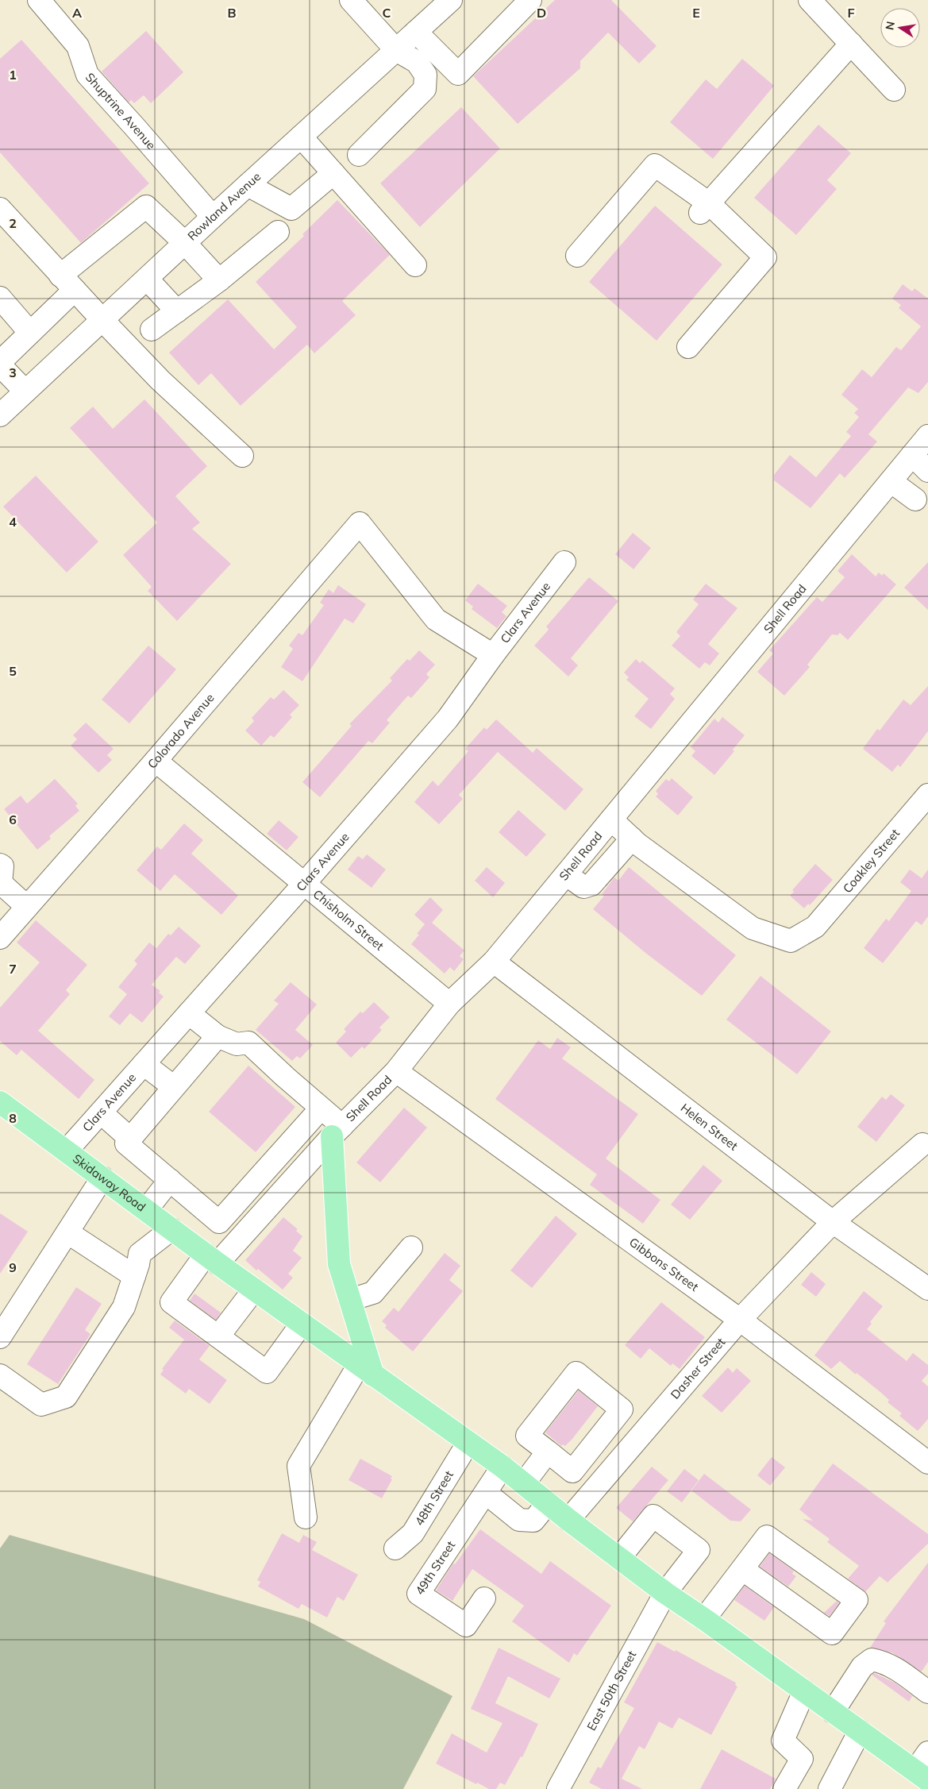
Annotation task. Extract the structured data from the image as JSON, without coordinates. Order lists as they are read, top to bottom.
{
  "streets": {
    "main road": ["Skidaway Road"],
    "street": [
      "Shuptrine Avenue",
      "Rowland Avenue",
      "Shell Road",
      "Clars Avenue",
      "Colorado Avenue",
      "Coakley Street",
      "Chisholm Street",
      "Helen Street",
      "Gibbons Street",
      "Dasher Street",
      "48th Street",
      "49th Street",
      "East 50th Street"
    ]
  },
  "crossings": [
    ["Shuptrine Avenue", "Rowland Avenue"],
    ["Shell Road", "Chisholm Street"],
    ["Shell Road", "Helen Street"],
    ["Shell Road", "Skidaway Road"],
    ["Shell Road", "Gibbons Street"],
    ["Clars Avenue", "Colorado Avenue"],
    ["Clars Avenue", "Chisholm Street"],
    ["Clars Avenue", "Skidaway Road"],
    ["Colorado Avenue", "Chisholm Street"],
    ["Helen Street", "Dasher Street"],
    ["Skidaway Road", "Dasher Street"],
    ["Skidaway Road", "48th Street"],
    ["Skidaway Road", "49th Street"],
    ["Skidaway Road", "East 50th Street"],
    ["Gibbons Street", "Dasher Street"]
  ],
  "north": "left",
  "grid": {
    "columns": [
      "A",
      "B",
      "C",
      "D",
      "E",
      "F"
    ],
    "rows": [
      "1",
      "2",
      "3",
      "4",
      "5",
      "6",
      "7",
      "8",
      "9"
    ]
  }
}
